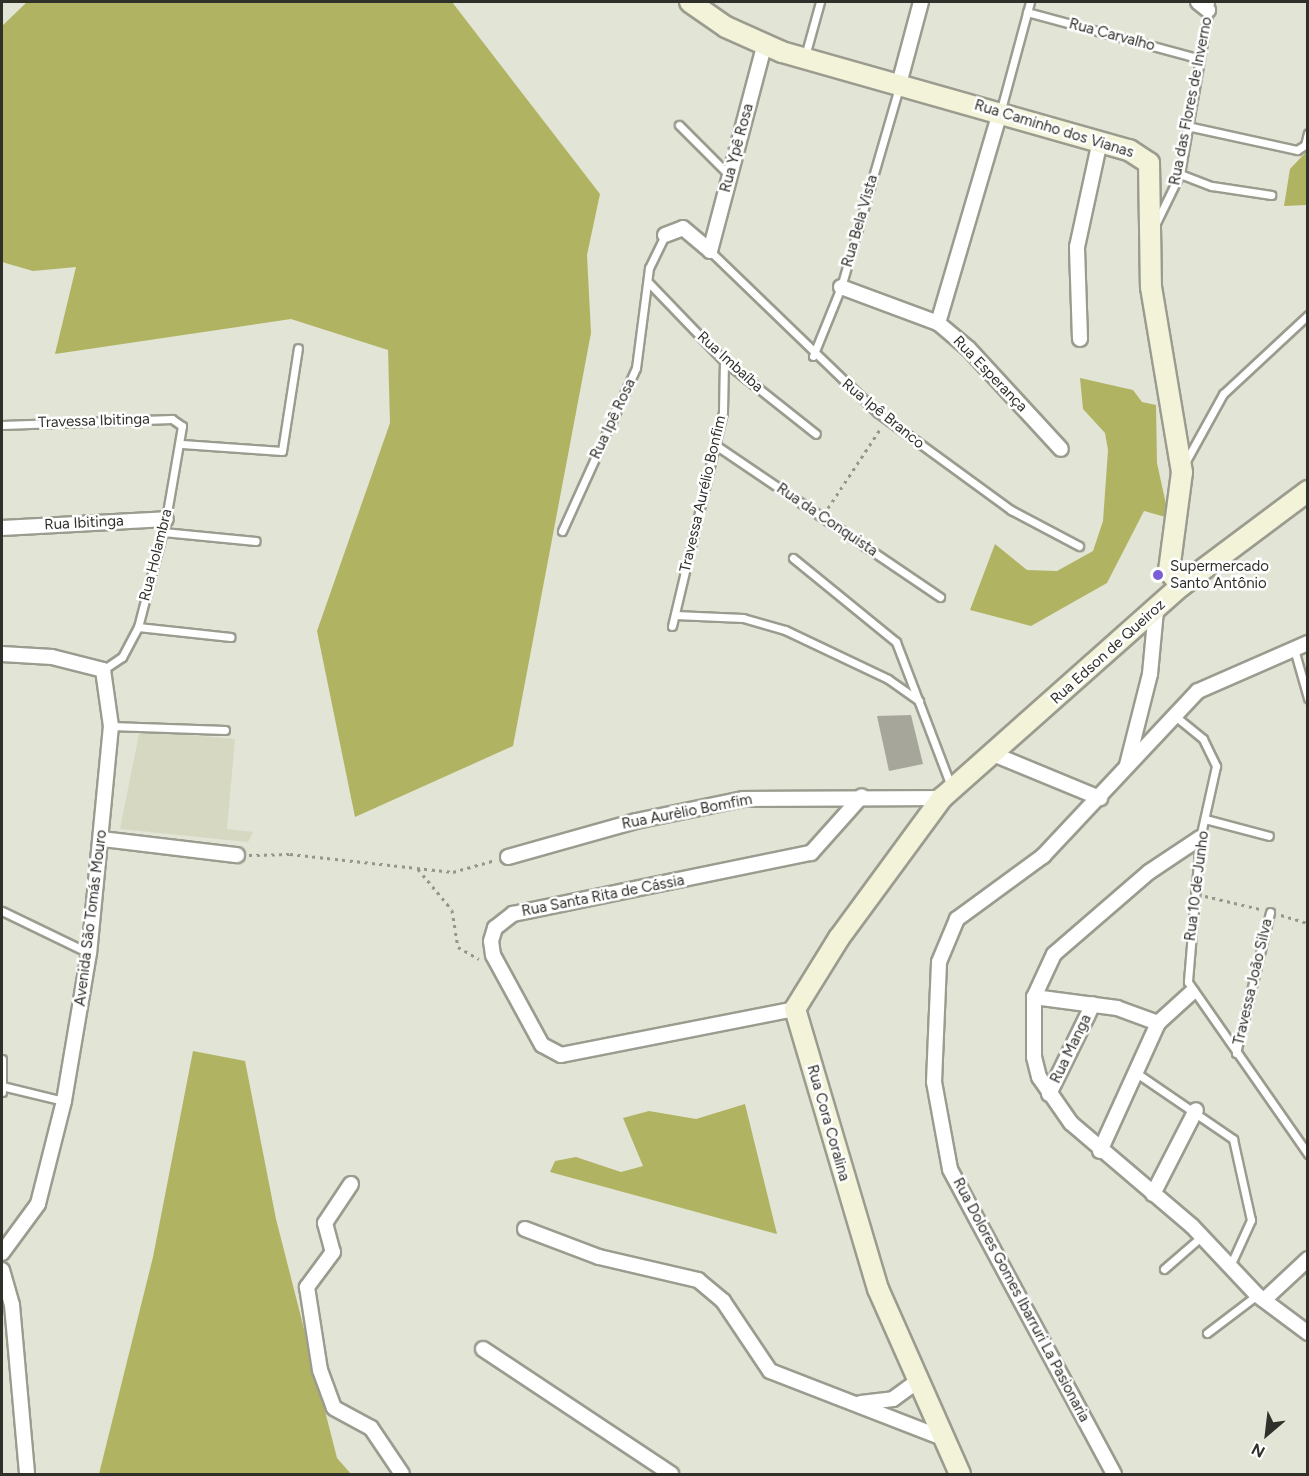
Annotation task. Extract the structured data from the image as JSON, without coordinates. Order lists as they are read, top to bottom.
{
  "streets": {
    "street": [
      "Rua Caminho dos Vianas",
      "Rua Ypê Rosa",
      "Rua Esperança",
      "Rua Ibitinga",
      "Rua Edson de Queiroz",
      "Rua Aurèlio Bomfim",
      "Rua Santa Rita de Cássia",
      "Avenida São Tomás Mouro",
      "Rua Manga",
      "Rua Cora Coralina",
      "Rua Dolores Gomes Ibarruri La Pasionaria"
    ],
    "lane": [
      "Rua Carvalho",
      "Rua das Flores de Inverno",
      "Rua Bela Vista",
      "Rua Imbaíba",
      "Rua Ipê Branco",
      "Rua Ipê Rosa",
      "Travessa Ibitinga",
      "Travessa Aurélio Bonfim",
      "Rua da Conquista",
      "Rua Holambra",
      "Rua 10 de Junho",
      "Travessa João Silva"
    ]
  },
  "crossings": [
    ["Rua Carvalho", "Rua das Flores de Inverno"],
    ["Rua das Flores de Inverno", "Rua Caminho dos Vianas"],
    ["Rua Caminho dos Vianas", "Rua Ypê Rosa"],
    ["Rua Caminho dos Vianas", "Rua Bela Vista"],
    ["Rua Caminho dos Vianas", "Rua Edson de Queiroz"],
    ["Rua Ypê Rosa", "Rua Ipê Branco"],
    ["Rua Bela Vista", "Rua Esperança"],
    ["Rua Bela Vista", "Rua Ipê Branco"],
    ["Rua Imbaíba", "Rua Ipê Rosa"],
    ["Rua Imbaíba", "Travessa Aurélio Bonfim"],
    ["Travessa Ibitinga", "Rua Holambra"],
    ["Travessa Aurélio Bonfim", "Rua da Conquista"],
    ["Rua Ibitinga", "Rua Holambra"],
    ["Rua Holambra", "Avenida São Tomás Mouro"],
    ["Rua Edson de Queiroz", "Rua Aurèlio Bomfim"],
    ["Rua Aurèlio Bomfim", "Rua Santa Rita de Cássia"],
    ["Rua 10 de Junho", "Rua Dolores Gomes Ibarruri La Pasionaria"],
    ["Rua Santa Rita de Cássia", "Rua Cora Coralina"]
  ],
  "places": ["Supermercado Santo Antônio"],
  "north": "bottom left"
}
